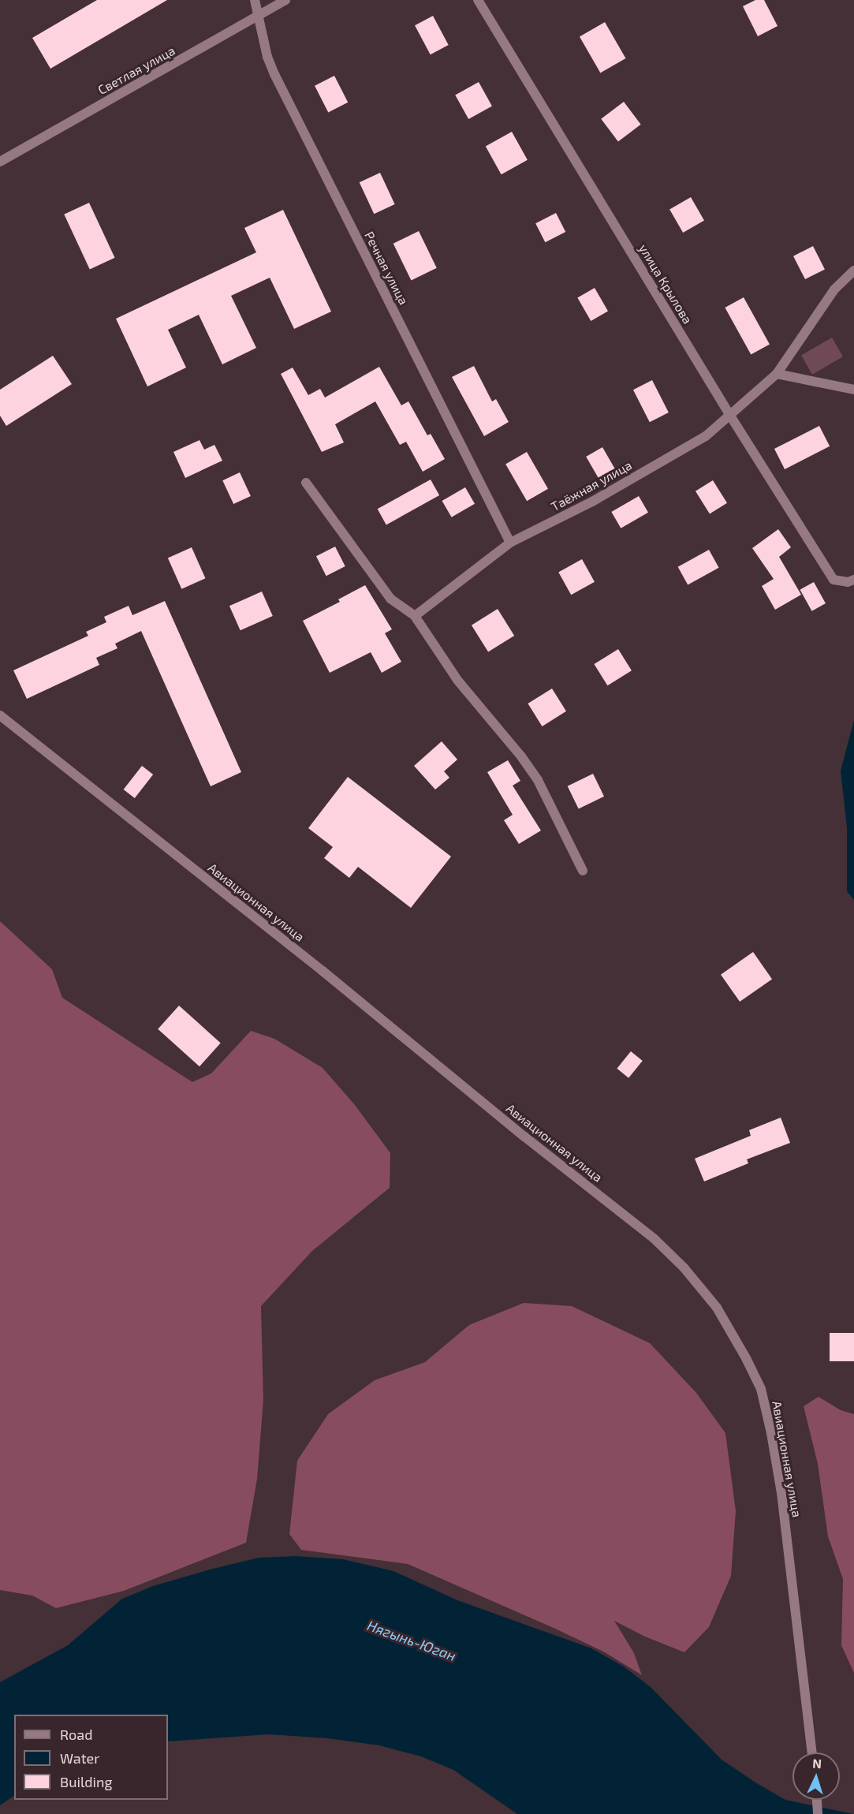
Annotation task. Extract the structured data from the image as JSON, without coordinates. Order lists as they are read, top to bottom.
{
  "streets": {
    "street": [
      "Светлая улица",
      "Речная улица",
      "улица Крылова",
      "Таёжная улица",
      "Авиационная улица"
    ]
  },
  "crossings": [
    ["Светлая улица", "Речная улица"],
    ["Речная улица", "Таёжная улица"],
    ["улица Крылова", "Таёжная улица"]
  ],
  "water": ["Нягынь-Юган"],
  "legend": ["Road", "Water", "Building"],
  "north": "top"
}
